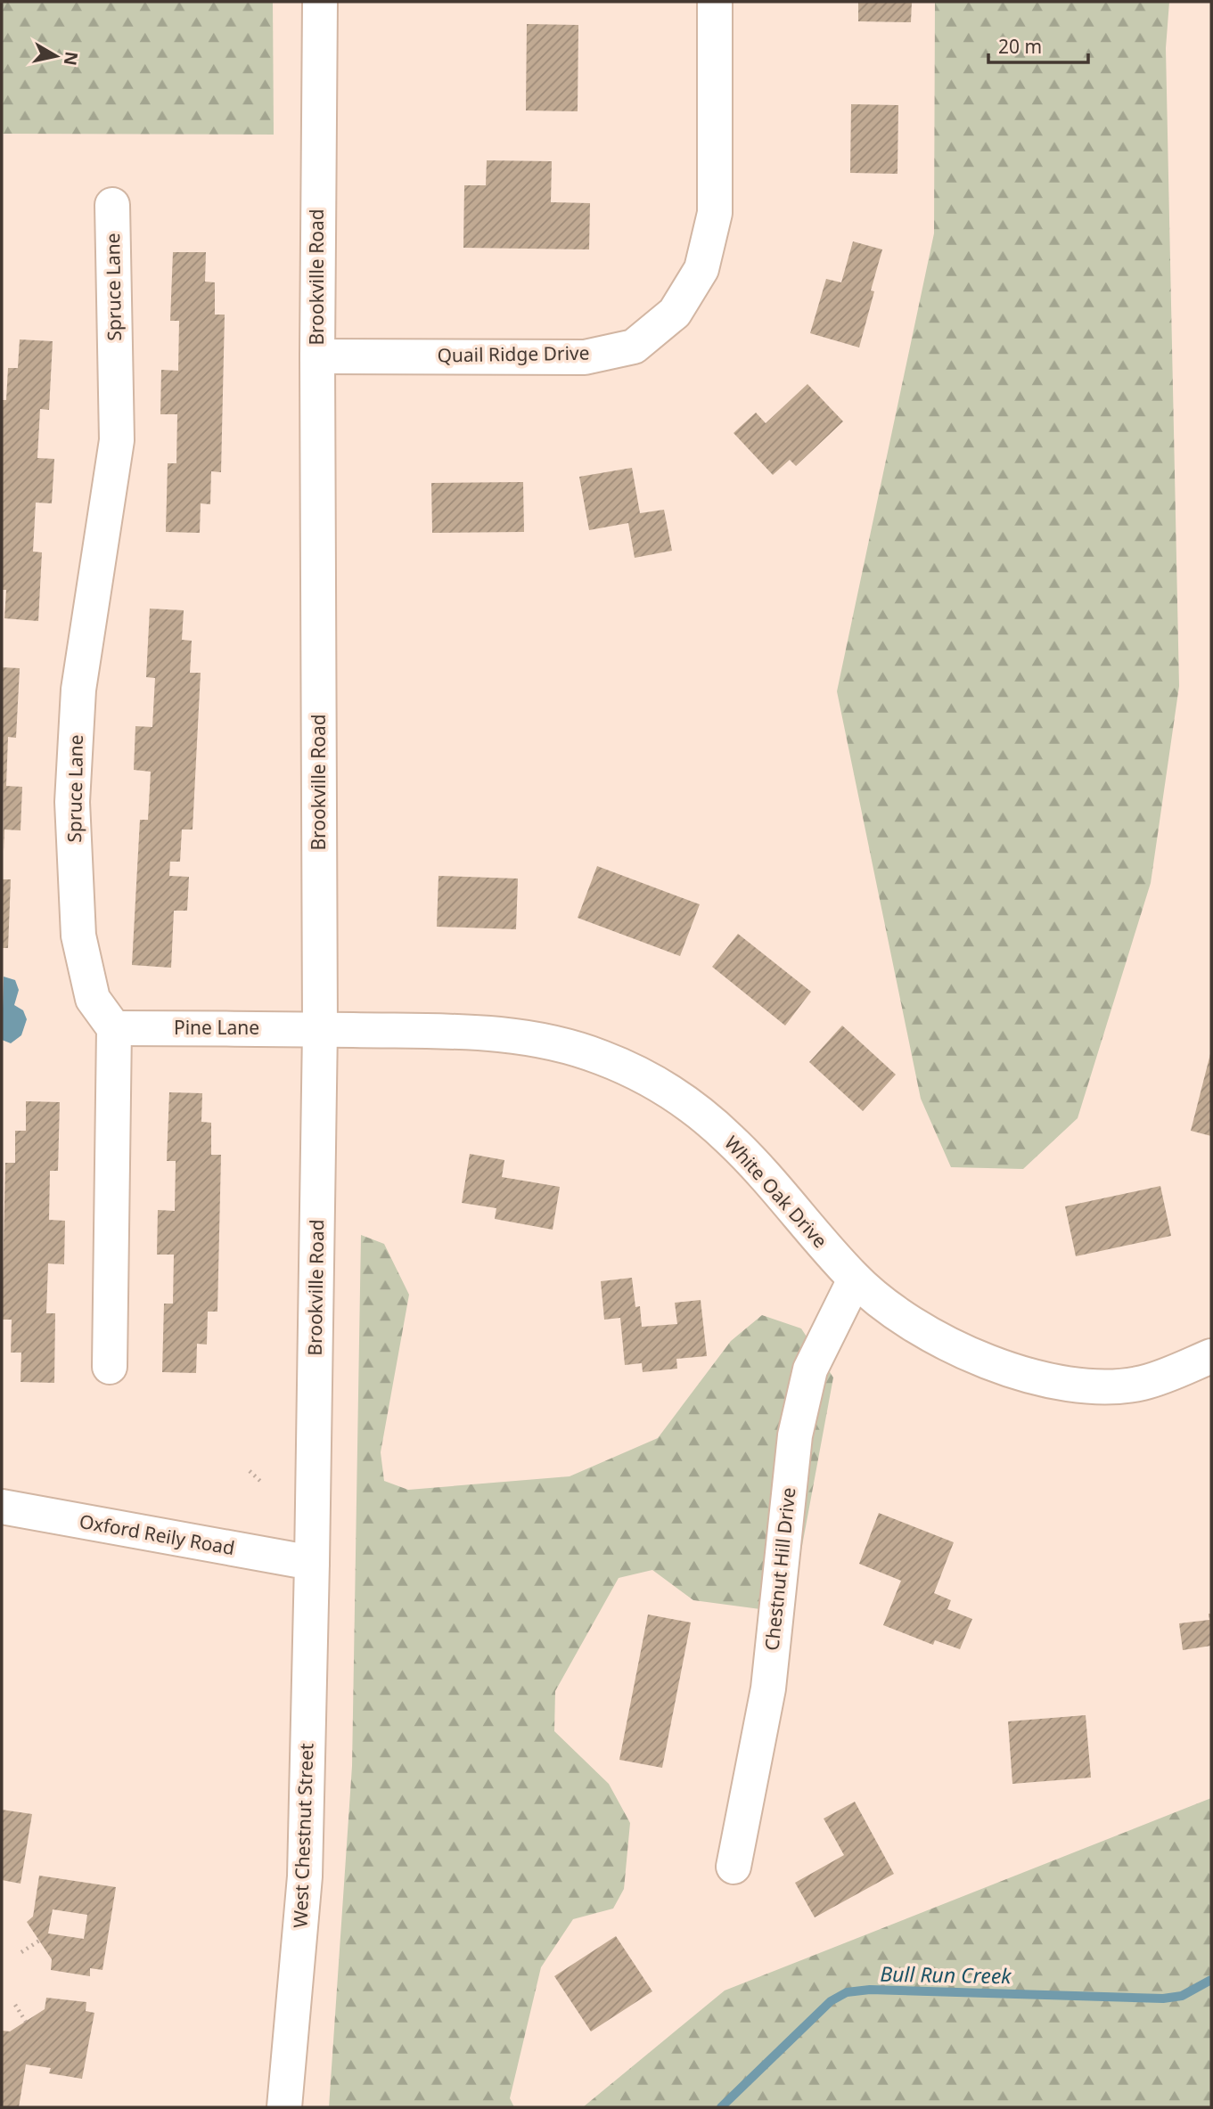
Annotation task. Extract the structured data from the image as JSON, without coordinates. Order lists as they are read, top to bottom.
{
  "streets": {
    "street": [
      "Brookville Road",
      "Spruce Lane",
      "Quail Ridge Drive",
      "Pine Lane",
      "White Oak Drive",
      "Oxford Reily Road",
      "Chestnut Hill Drive",
      "West Chestnut Street"
    ]
  },
  "crossings": [
    ["Brookville Road", "Quail Ridge Drive"],
    ["Brookville Road", "Pine Lane"],
    ["Brookville Road", "White Oak Drive"],
    ["Brookville Road", "Oxford Reily Road"],
    ["Brookville Road", "West Chestnut Street"],
    ["Spruce Lane", "Pine Lane"],
    ["Pine Lane", "White Oak Drive"],
    ["White Oak Drive", "Chestnut Hill Drive"],
    ["Oxford Reily Road", "West Chestnut Street"]
  ],
  "water": ["Bull Run Creek"],
  "scale_bar": "20 m",
  "north": "right"
}
